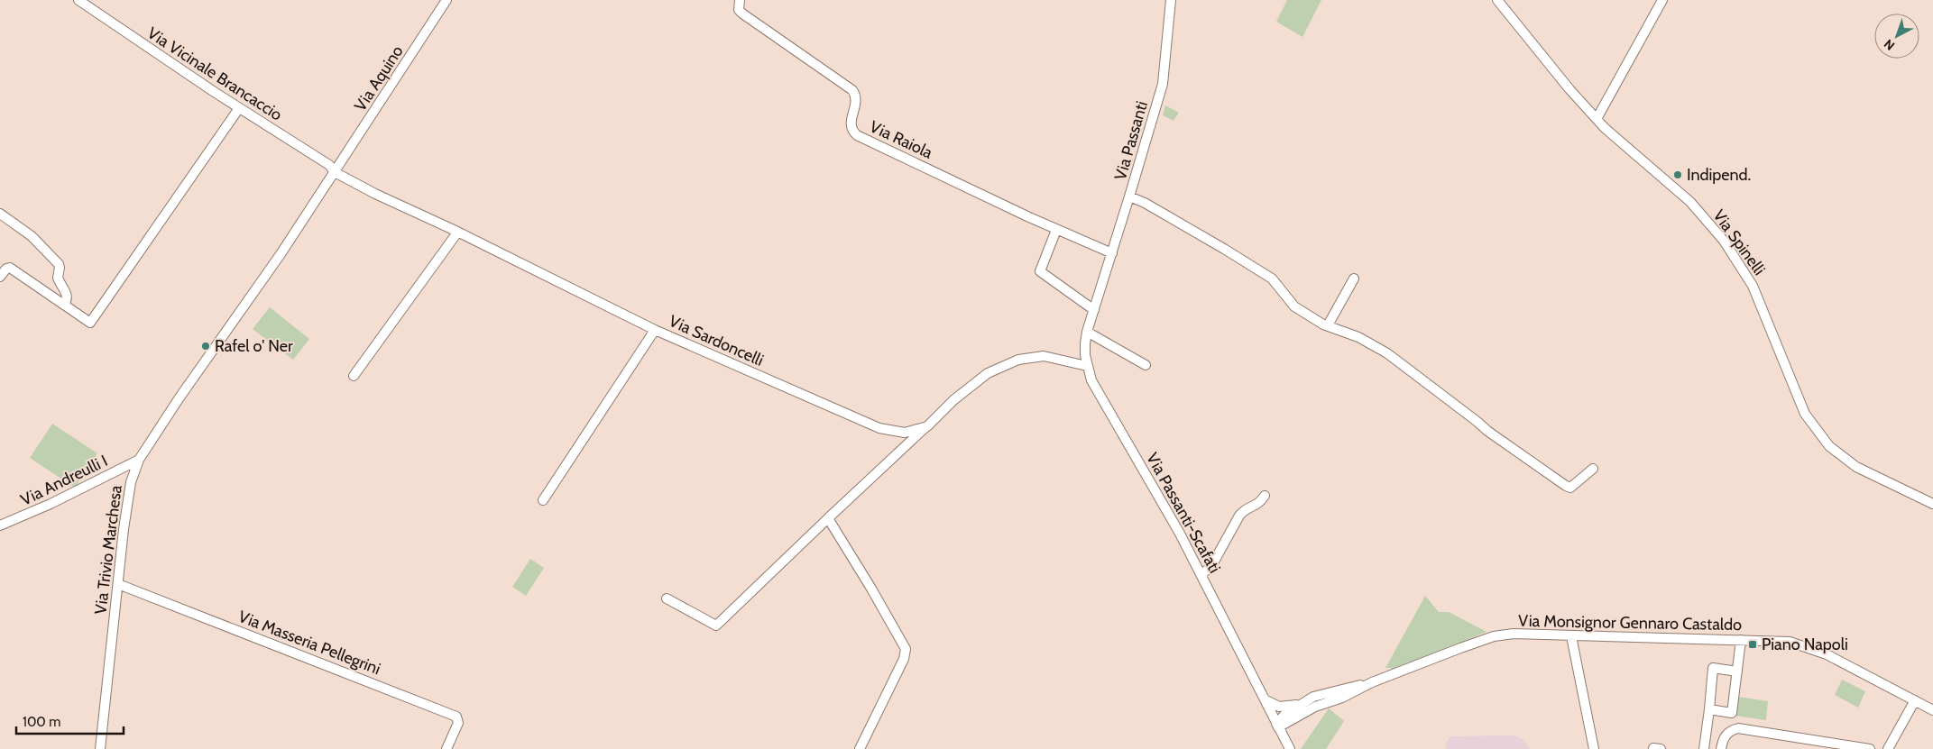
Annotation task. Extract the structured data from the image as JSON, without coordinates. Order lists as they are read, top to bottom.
{
  "streets": {
    "street": [
      "Via Vicinale Brancaccio",
      "Via Aquino",
      "Via Raiola",
      "Via Passanti",
      "Via Spinelli",
      "Via Sardoncelli",
      "Via Andreulli I",
      "Via Passanti-Scafati",
      "Via Trivio Marchesa",
      "Via Monsignor Gennaro Castaldo",
      "Via Masseria Pellegrini"
    ]
  },
  "crossings": [
    ["Via Vicinale Brancaccio", "Via Aquino"],
    ["Via Vicinale Brancaccio", "Via Sardoncelli"],
    ["Via Vicinale Brancaccio", "Via Trivio Marchesa"],
    ["Via Aquino", "Via Sardoncelli"],
    ["Via Aquino", "Via Trivio Marchesa"],
    ["Via Raiola", "Via Passanti"],
    ["Via Passanti", "Via Passanti-Scafati"],
    ["Via Sardoncelli", "Via Passanti-Scafati"],
    ["Via Sardoncelli", "Via Trivio Marchesa"],
    ["Via Andreulli I", "Via Trivio Marchesa"],
    ["Via Trivio Marchesa", "Via Masseria Pellegrini"]
  ],
  "places": {
    "other": ["Indipend.", "Rafel o' Ner"],
    "transit": ["Piano Napoli"]
  },
  "scale_bar": "100 m",
  "north": "bottom left"
}
